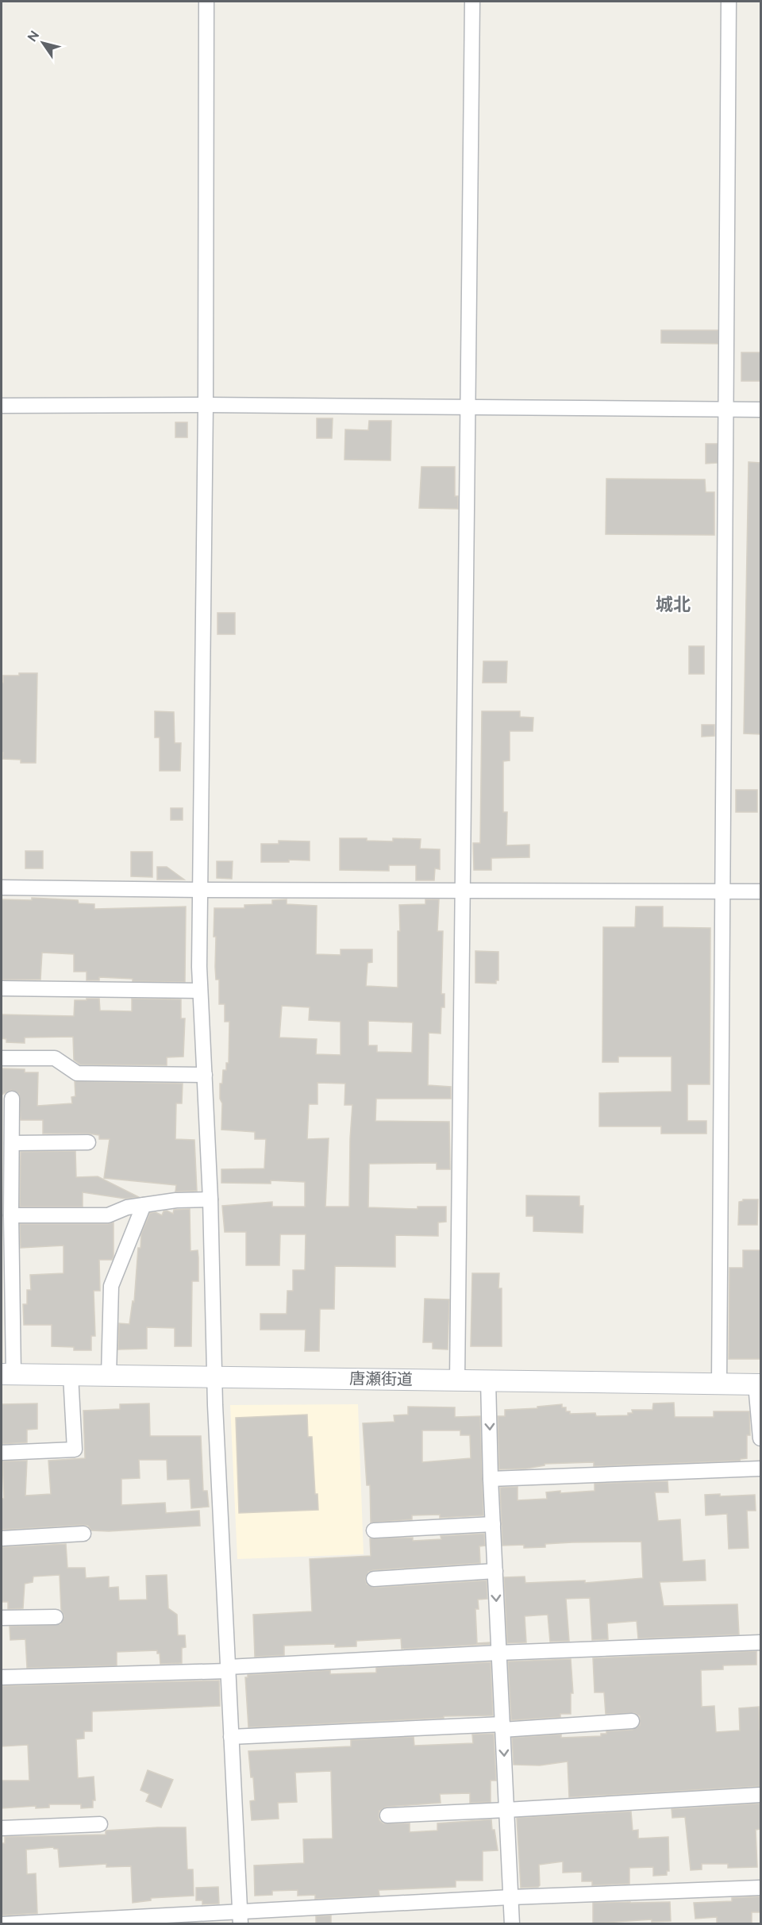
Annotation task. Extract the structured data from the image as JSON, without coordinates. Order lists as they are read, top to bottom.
{
  "streets": {
    "street": ["唐瀬街道"]
  },
  "districts": ["城北"],
  "north": "top left"
}
